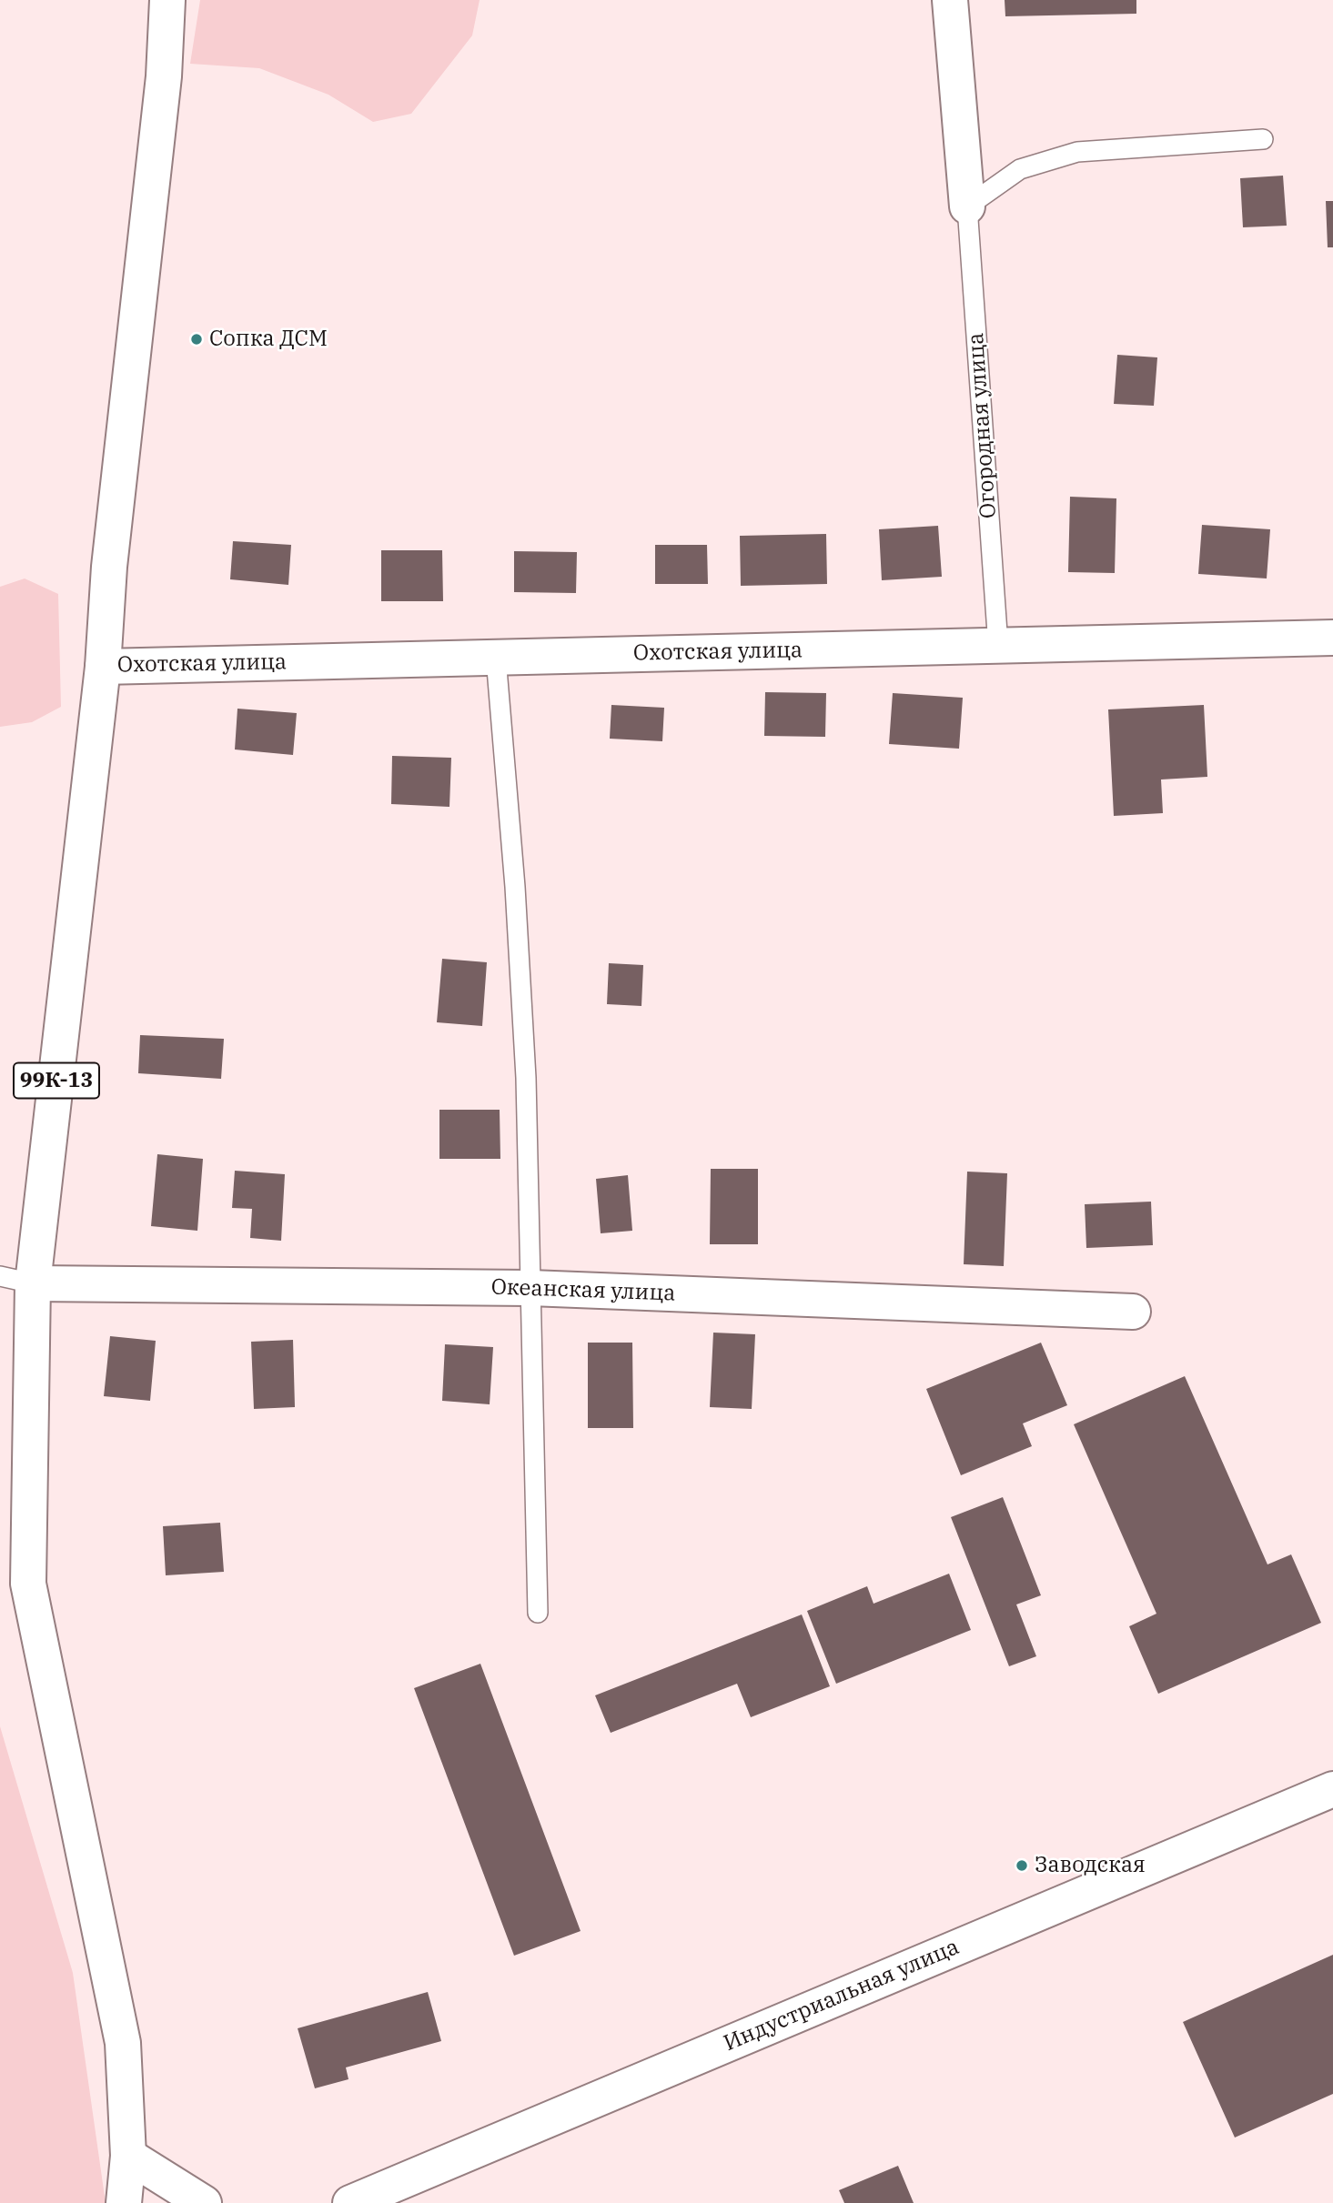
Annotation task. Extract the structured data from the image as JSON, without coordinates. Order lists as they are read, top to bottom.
{
  "streets": {
    "street": [
      "Огородная улица",
      "Охотская улица",
      "99К-13",
      "Океанская улица",
      "Индустриальная улица"
    ]
  },
  "crossings": [
    ["Огородная улица", "Охотская улица"],
    ["Охотская улица", "99К-13"],
    ["99К-13", "Океанская улица"]
  ],
  "places": ["Сопка ДСМ", "Заводская"]
}
